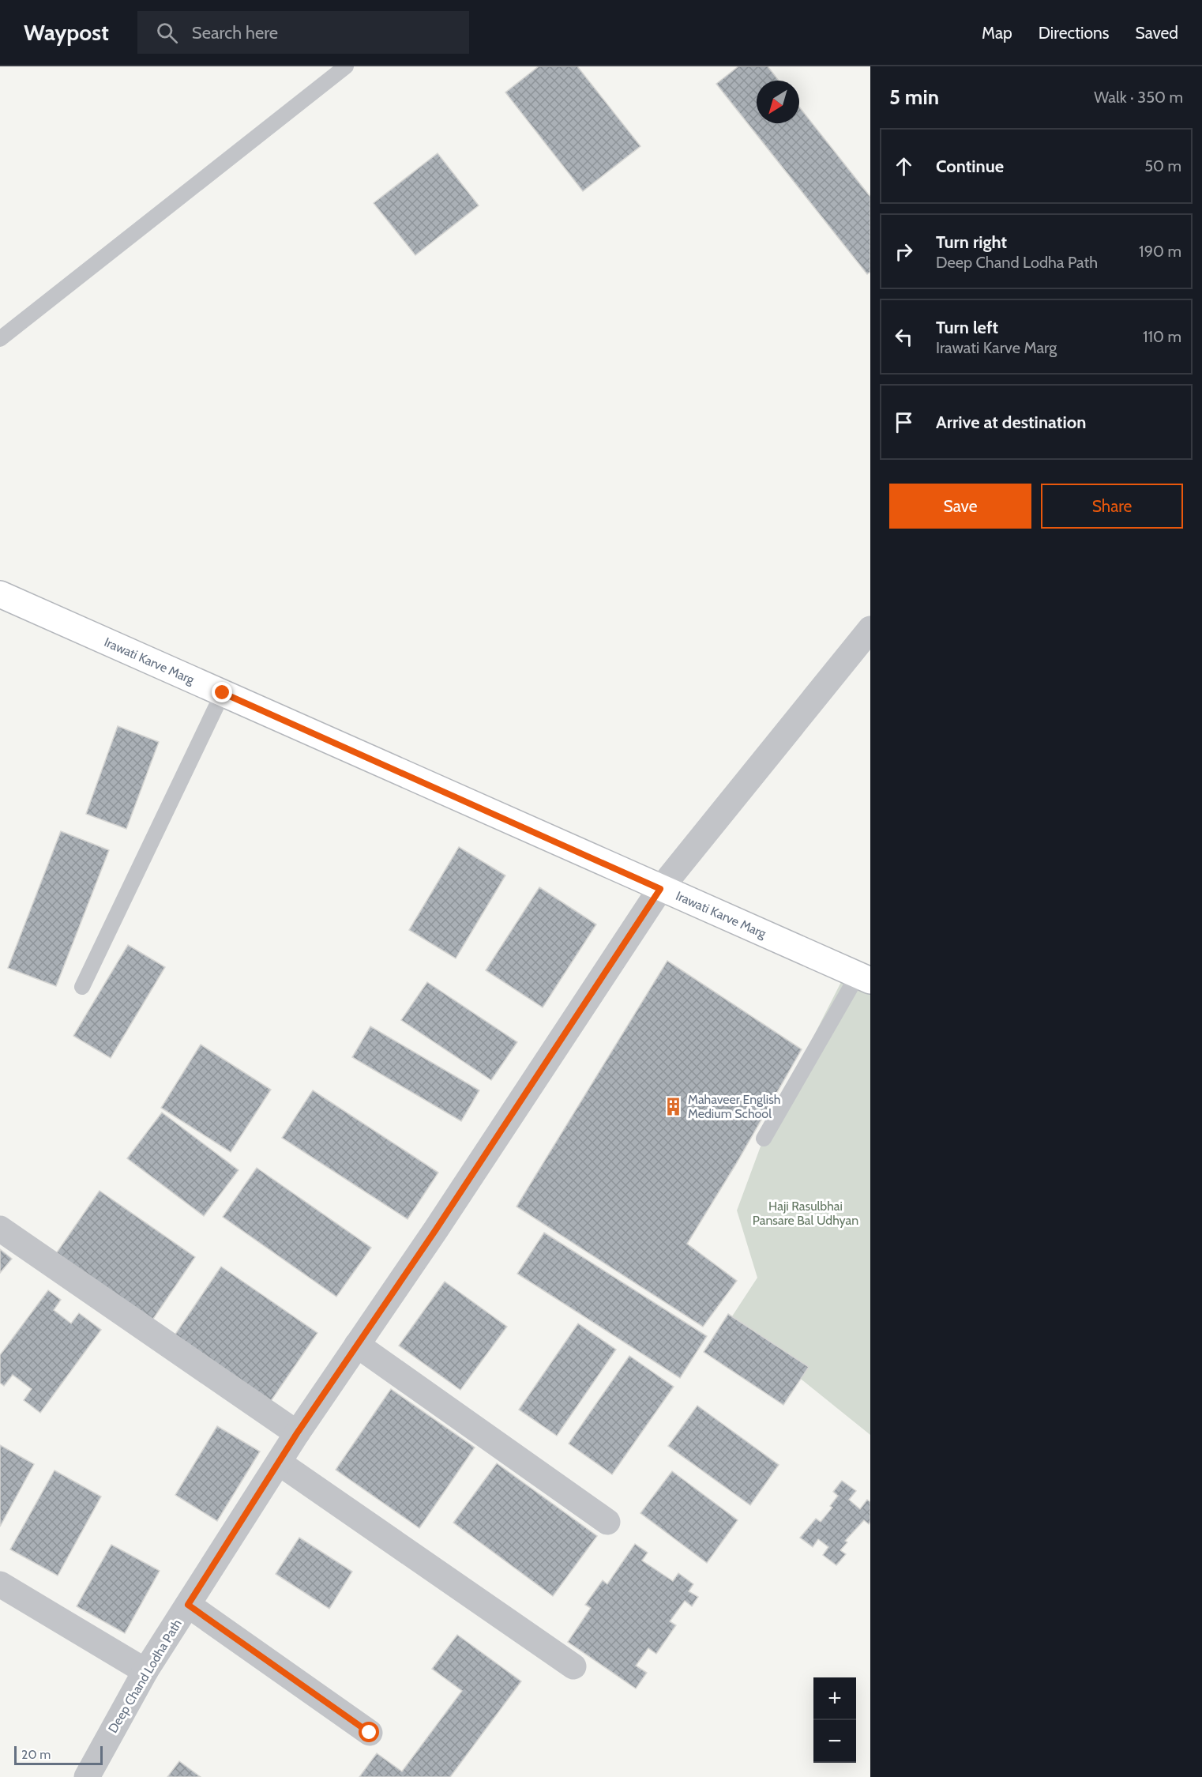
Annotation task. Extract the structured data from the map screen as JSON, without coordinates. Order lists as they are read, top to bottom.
{
  "streets": {
    "main road": ["Irawati Karve Marg"],
    "street": ["Deep Chand Lodha Path"]
  },
  "crossings": [
    ["Irawati Karve Marg", "Deep Chand Lodha Path"]
  ],
  "parks": ["Haji Rasulbhai Pansare Bal Udhyan"],
  "places": {
    "building": ["Mahaveer English Medium School"]
  },
  "scale_bar": "20 m",
  "north": "bottom left",
  "page": {
    "header": "Waypost",
    "search": "Search here",
    "nav": ["Map", "Directions", "Saved"],
    "heading": ["5 min", "Walk · 350 m"],
    "list": [
      ["Continue", "50 m"],
      ["Turn right", "Deep Chand Lodha Path", "190 m"],
      ["Turn left", "Irawati Karve Marg", "110 m"],
      "Arrive at destination"
    ],
    "buttons": ["Save", "Share"],
    "map_buttons": ["+", "−"],
    "scale": "20 m"
  }
}
